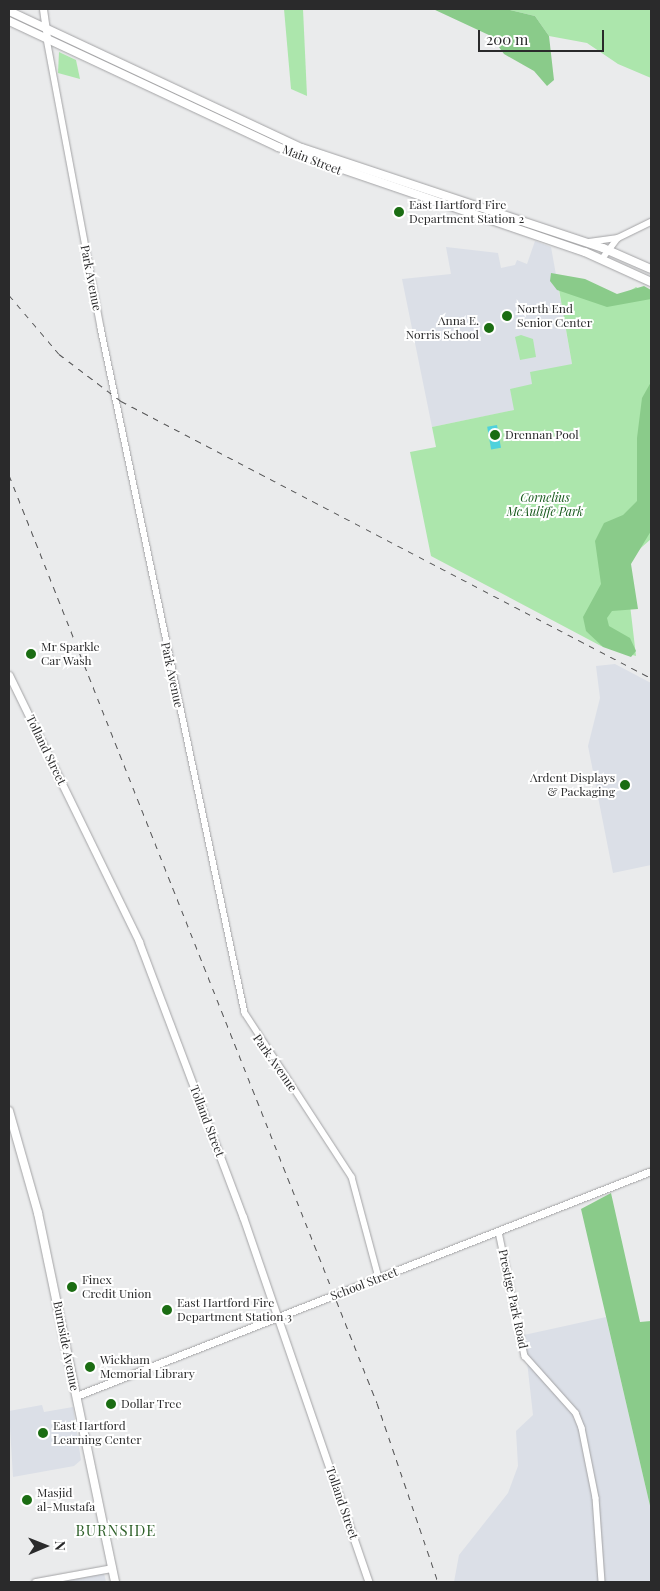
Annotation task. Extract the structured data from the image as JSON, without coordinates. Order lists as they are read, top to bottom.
{
  "streets": {
    "main road": [
      "Main Street",
      "Tolland Street",
      "School Street",
      "Burnside Avenue"
    ],
    "street": ["Park Avenue", "Prestige Park Road"]
  },
  "crossings": [
    ["Main Street", "Park Avenue"],
    ["Park Avenue", "School Street"],
    ["Tolland Street", "School Street"],
    ["School Street", "Prestige Park Road"],
    ["School Street", "Burnside Avenue"]
  ],
  "districts": ["BURNSIDE"],
  "parks": ["Cornelius McAuliffe Park"],
  "places": [
    "East Hartford Fire Department Station 2",
    "North End Senior Center",
    "Anna E. Norris School",
    "Drennan Pool",
    "Mr Sparkle Car Wash",
    "Ardent Displays & Packaging",
    "Finex Credit Union",
    "East Hartford Fire Department Station 3",
    "Wickham Memorial Library",
    "Dollar Tree",
    "East Hartford Learning Center",
    "Masjid al-Mustafa"
  ],
  "scale_bar": "200 m",
  "north": "right"
}
